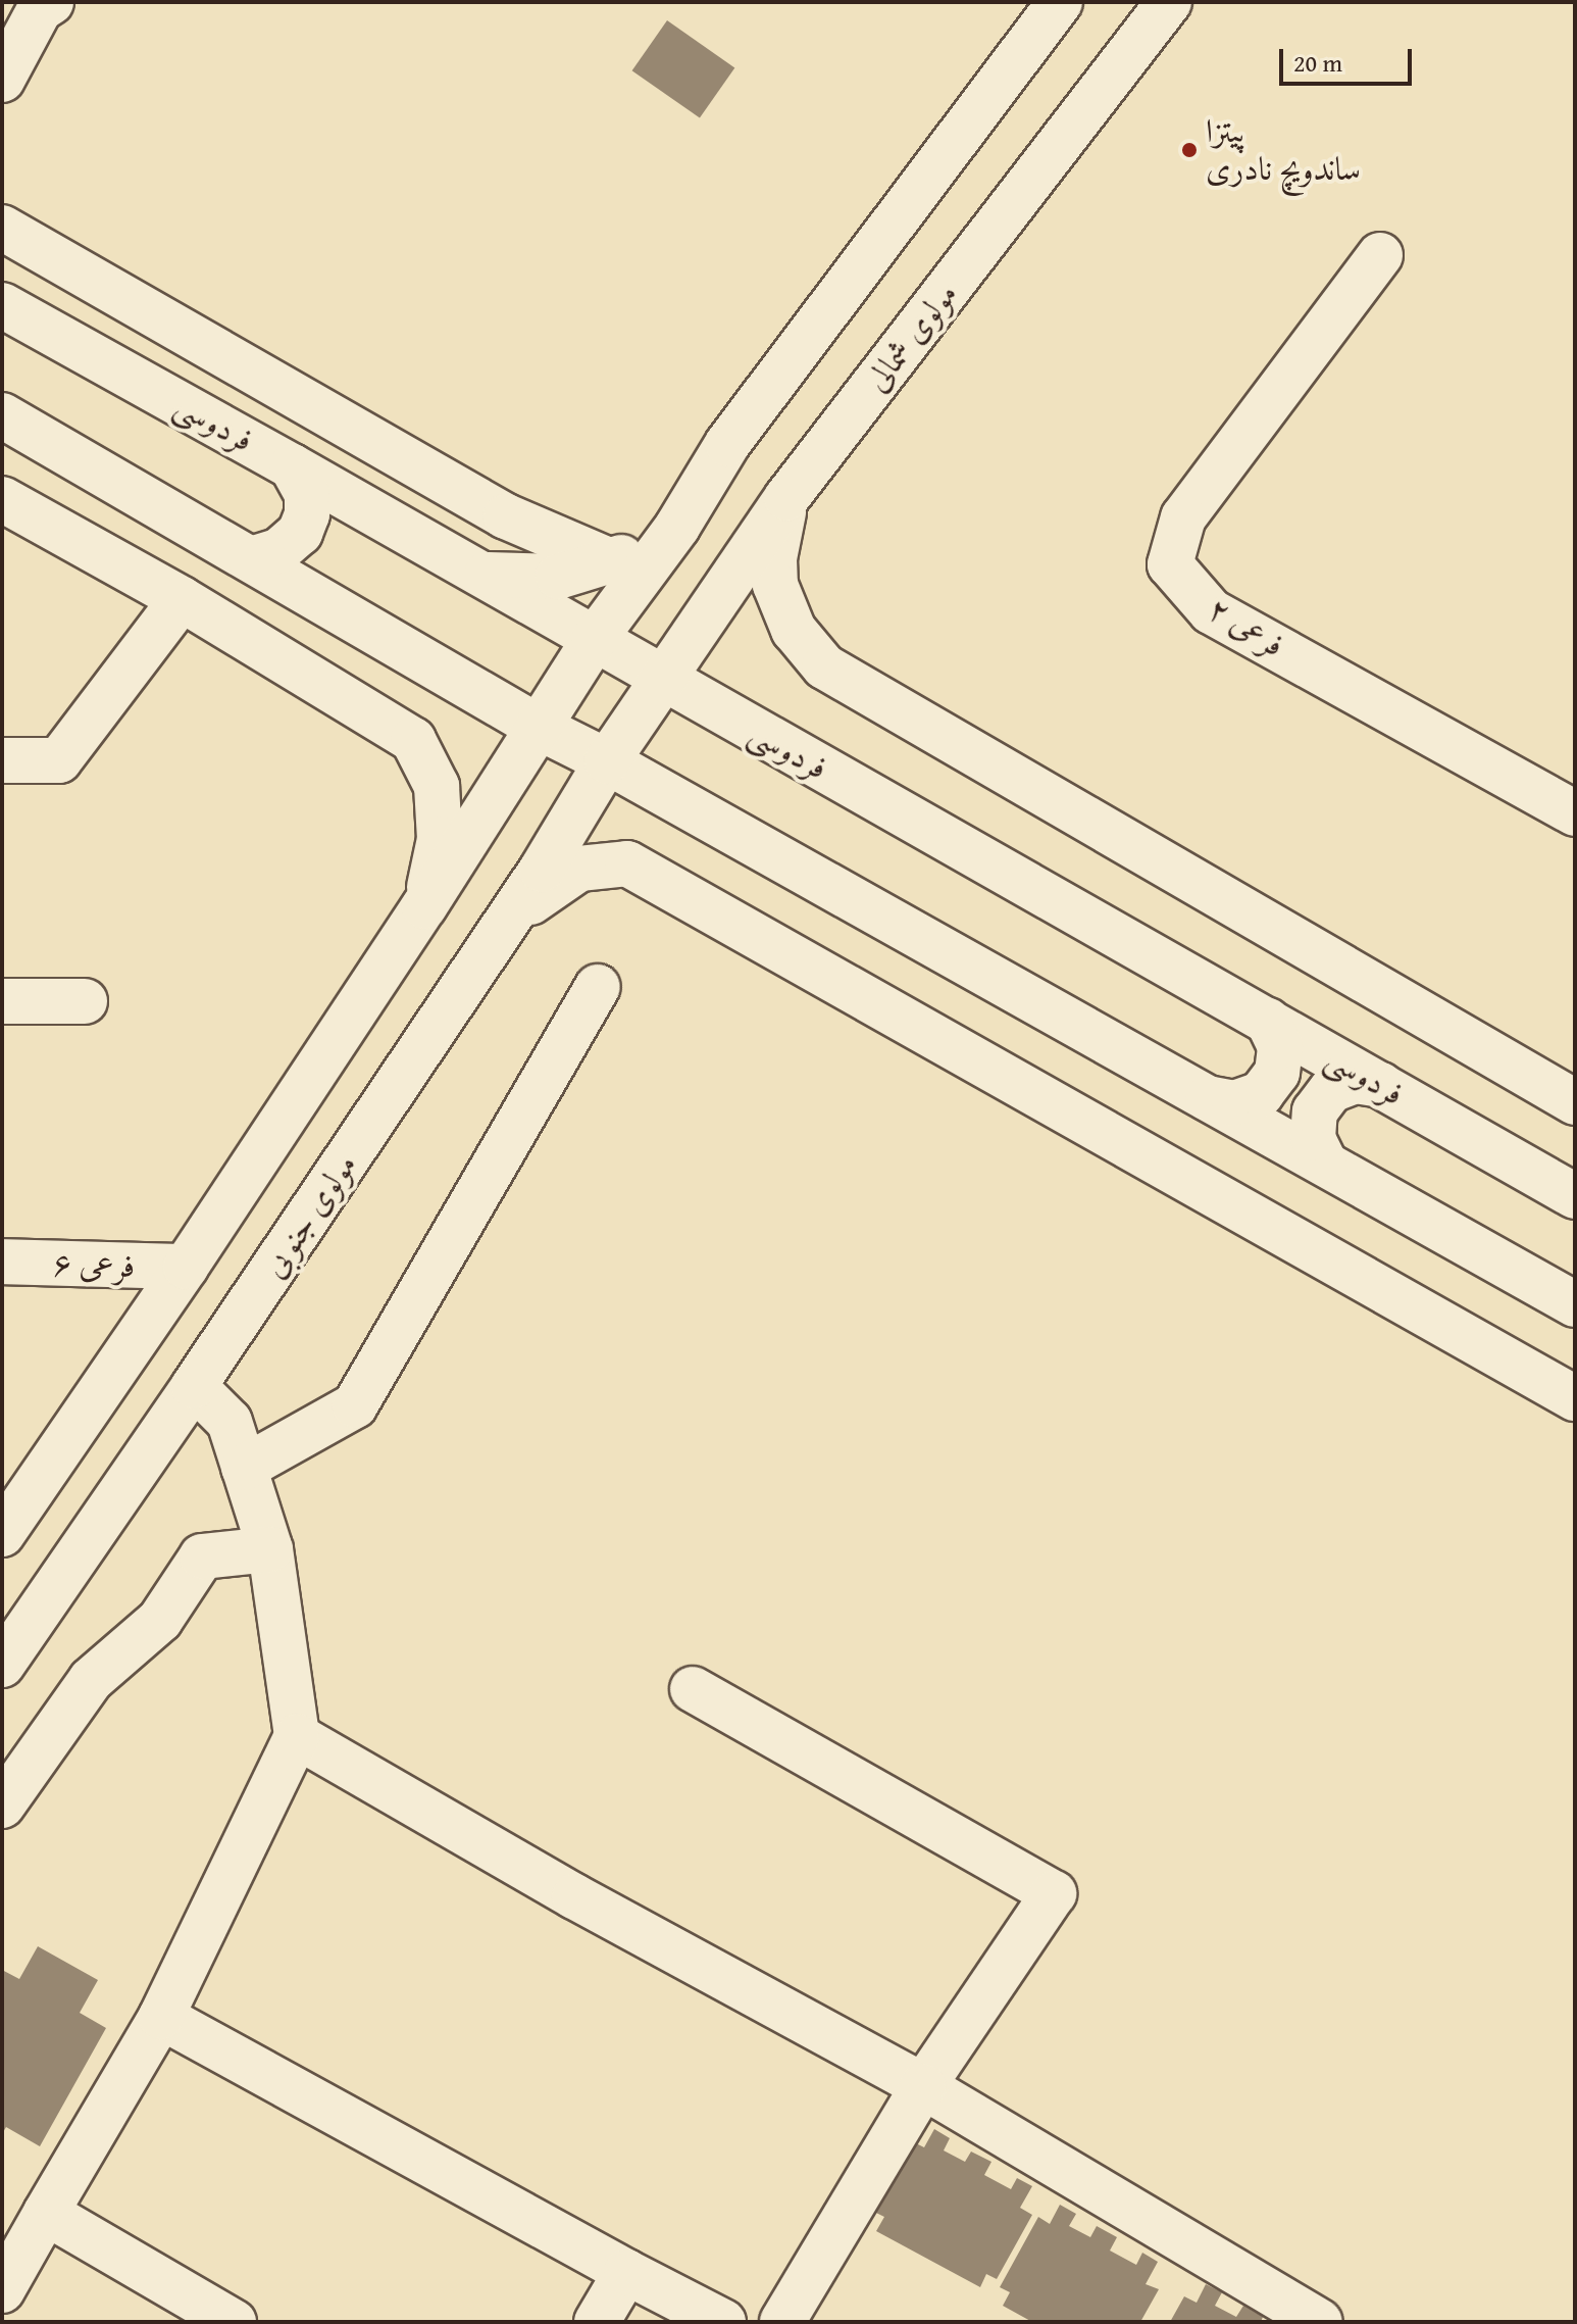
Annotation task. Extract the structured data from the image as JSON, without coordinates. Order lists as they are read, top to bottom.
{
  "streets": {
    "street": [
      "مولوی شمالی",
      "فردوسی",
      "فرعی ۲",
      "مولوی جنوبی",
      "فرعی ۶"
    ]
  },
  "crossings": [
    ["مولوی شمالی", "فردوسی"],
    ["مولوی شمالی", "مولوی جنوبی"]
  ],
  "places": ["پیتزا ساندویچ نادری"],
  "scale_bar": "20 m"
}
